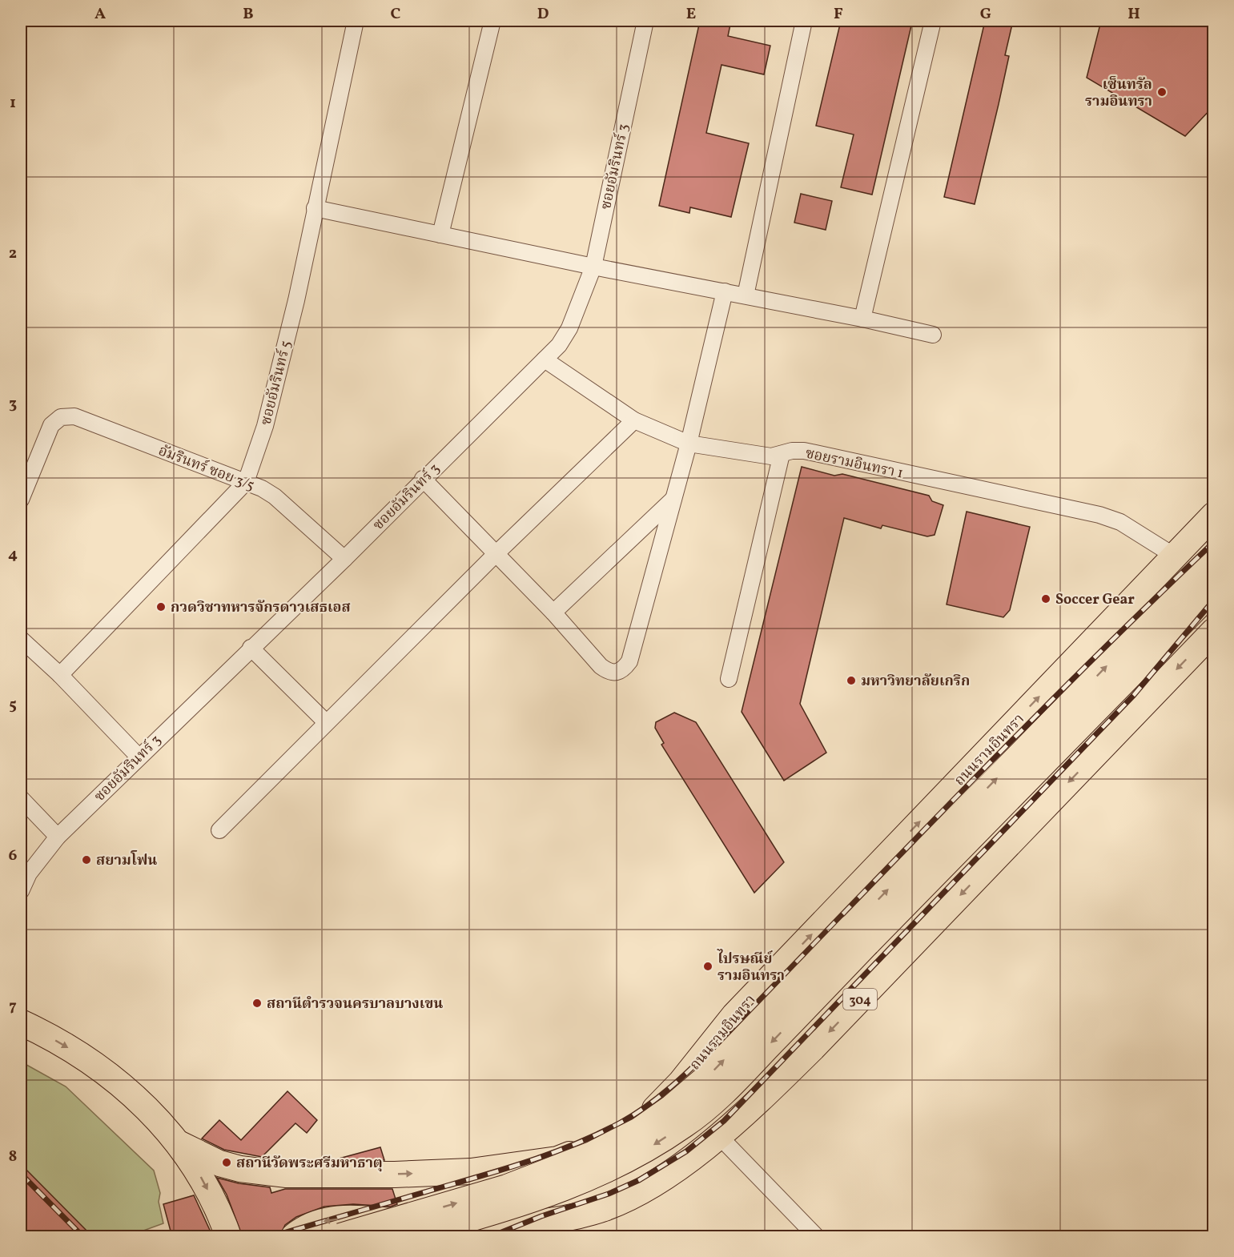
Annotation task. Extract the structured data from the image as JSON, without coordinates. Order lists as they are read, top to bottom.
{
  "streets": {
    "main road": ["ถนนรามอินทรา", "304"],
    "street": [
      "ซอยอัมรินทร์ 3",
      "ซอยอัมรินทร์ 5",
      "ซอยรามอินทรา 1",
      "อัมรินทร์ ซอย 3/5"
    ]
  },
  "crossings": [
    ["ซอยอัมรินทร์ 3", "ซอยรามอินทรา 1"],
    ["ซอยอัมรินทร์ 3", "อัมรินทร์ ซอย 3/5"],
    ["ซอยอัมรินทร์ 5", "อัมรินทร์ ซอย 3/5"],
    ["ซอยรามอินทรา 1", "ถนนรามอินทรา"]
  ],
  "places": [
    "เซ็นทรัล รามอินทรา",
    "Soccer Gear",
    "กวดวิชาทหารจักรดาวเสธเอส",
    "มหาวิทยาลัยเกริก",
    "สยามโฟน",
    "ไปรษณีย์ รามอินทรา",
    "สถานีตำรวจนครบาลบางเขน",
    "สถานีวัดพระศรีมหาธาตุ"
  ],
  "grid": {
    "columns": [
      "A",
      "B",
      "C",
      "D",
      "E",
      "F",
      "G",
      "H"
    ],
    "rows": [
      "1",
      "2",
      "3",
      "4",
      "5",
      "6",
      "7",
      "8"
    ]
  }
}
